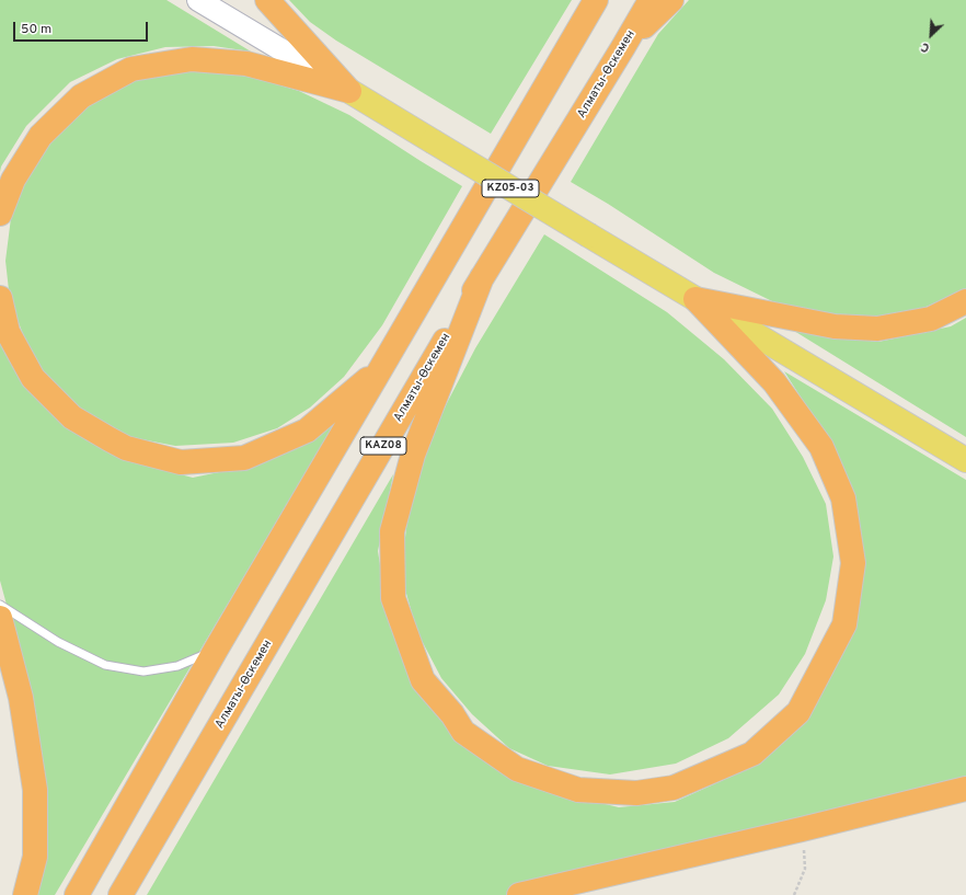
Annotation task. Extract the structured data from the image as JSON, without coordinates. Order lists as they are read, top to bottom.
{
  "streets": {
    "highway": ["Алматы-Өскемен", "KAZ08"],
    "main road": ["KZ05-03"]
  },
  "scale_bar": "50 m",
  "north": "bottom left"
}
